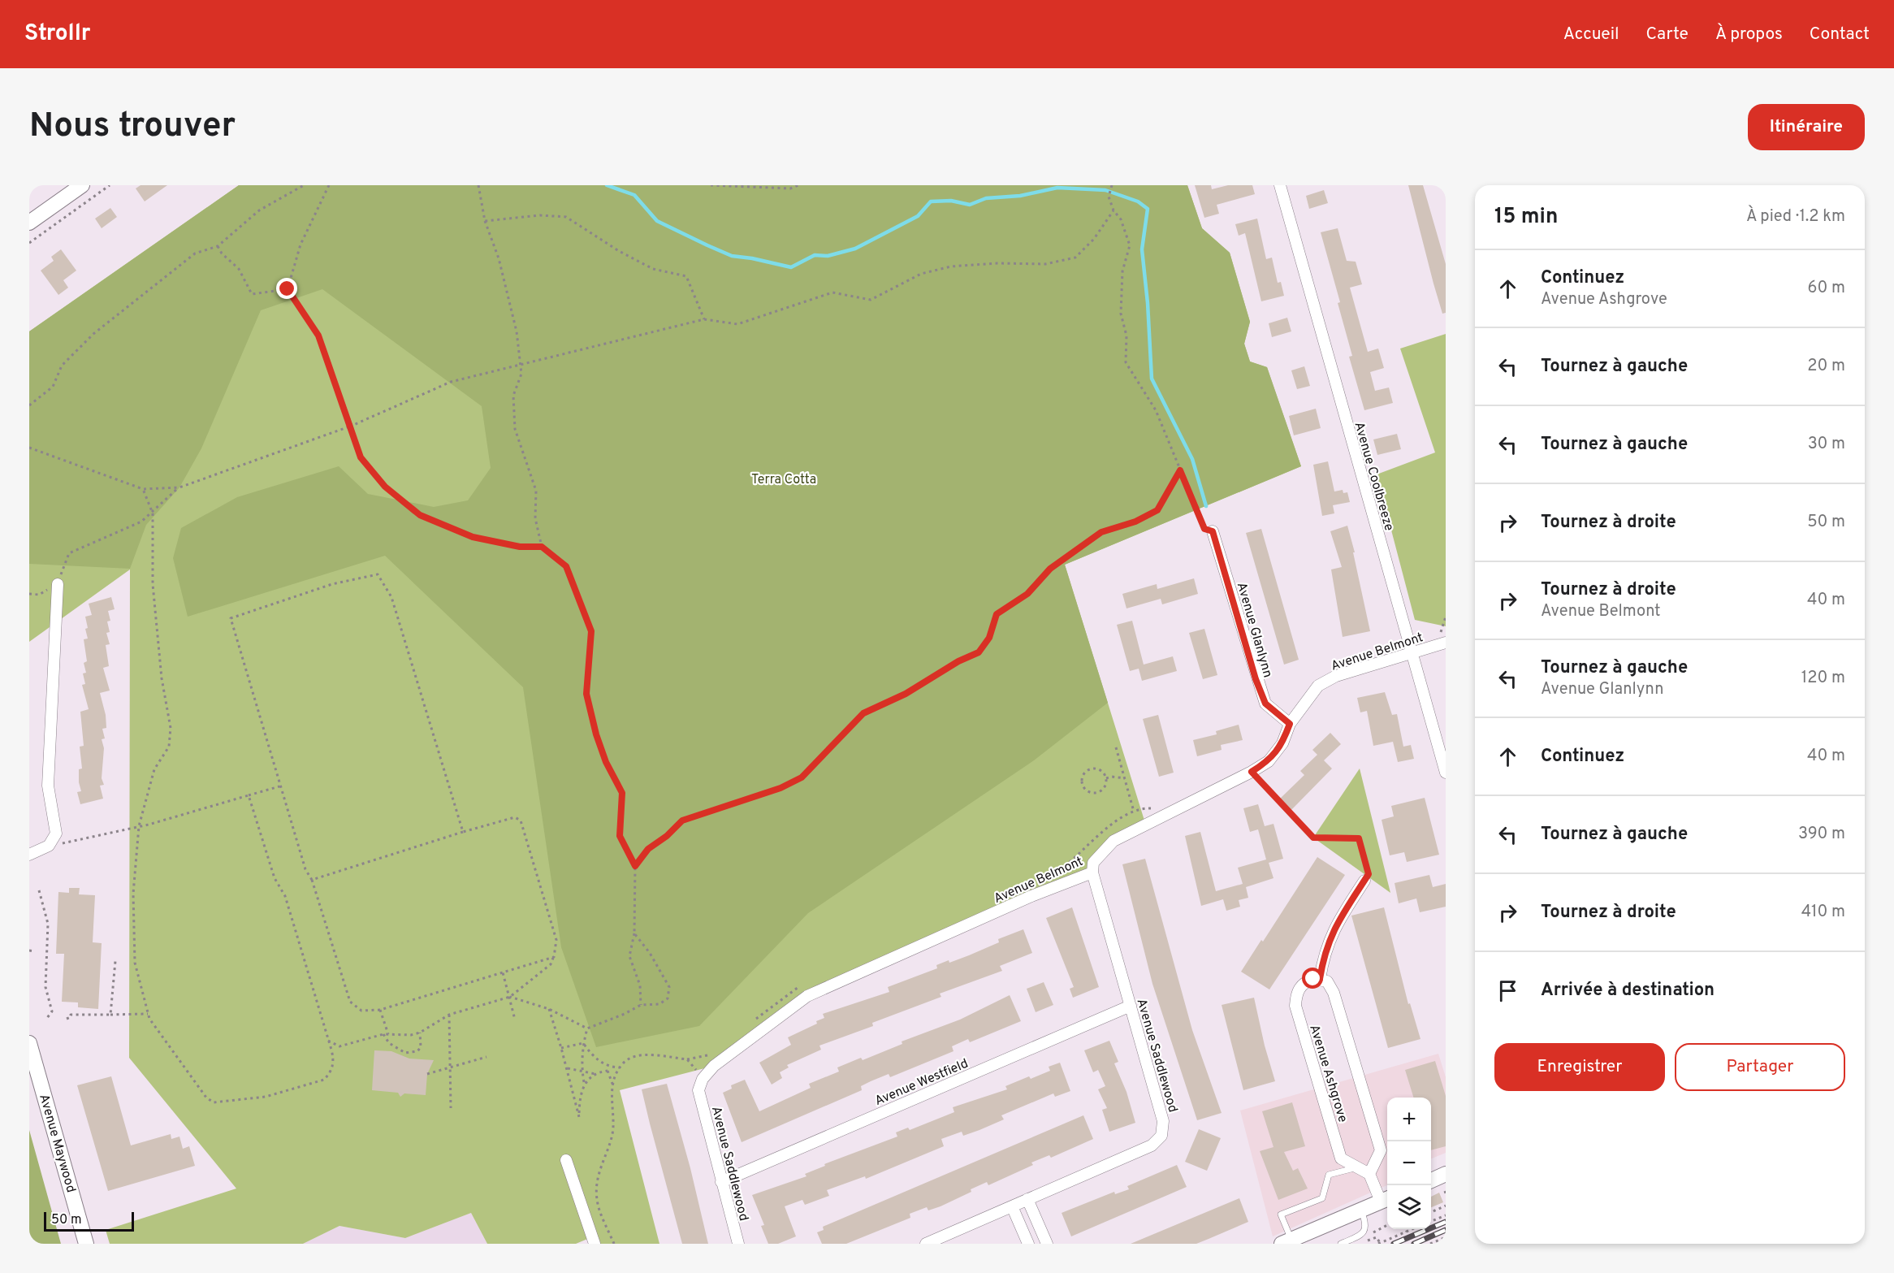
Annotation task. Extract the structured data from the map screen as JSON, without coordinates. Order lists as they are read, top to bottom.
{
  "streets": {
    "street": [
      "Avenue Coolbreeze",
      "Avenue Glanlynn",
      "Avenue Belmont",
      "Avenue Saddlewood",
      "Avenue Ashgrove",
      "Avenue Westfield",
      "Avenue Maywood"
    ]
  },
  "crossings": [
    ["Avenue Coolbreeze", "Avenue Belmont"],
    ["Avenue Glanlynn", "Avenue Belmont"],
    ["Avenue Belmont", "Avenue Saddlewood"],
    ["Avenue Saddlewood", "Avenue Westfield"]
  ],
  "parks": ["Terra Cotta"],
  "scale_bar": "50 m",
  "page": {
    "header": "Strollr",
    "nav": [
      "Accueil",
      "Carte",
      "À propos",
      "Contact"
    ],
    "buttons": [
      "Itinéraire",
      ["Enregistrer", "Partager"]
    ],
    "title": "Nous trouver",
    "heading": ["15 min", "À pied · 1.2 km"],
    "list": [
      ["Continuez", "Avenue Ashgrove", "60 m"],
      ["Tournez à gauche", "20 m"],
      ["Tournez à gauche", "30 m"],
      ["Tournez à droite", "50 m"],
      ["Tournez à droite", "Avenue Belmont", "40 m"],
      ["Tournez à gauche", "Avenue Glanlynn", "120 m"],
      ["Continuez", "40 m"],
      ["Tournez à gauche", "390 m"],
      ["Tournez à droite", "410 m"],
      "Arrivée à destination"
    ],
    "map_buttons": ["+", "−"],
    "scale": "50 m"
  }
}
